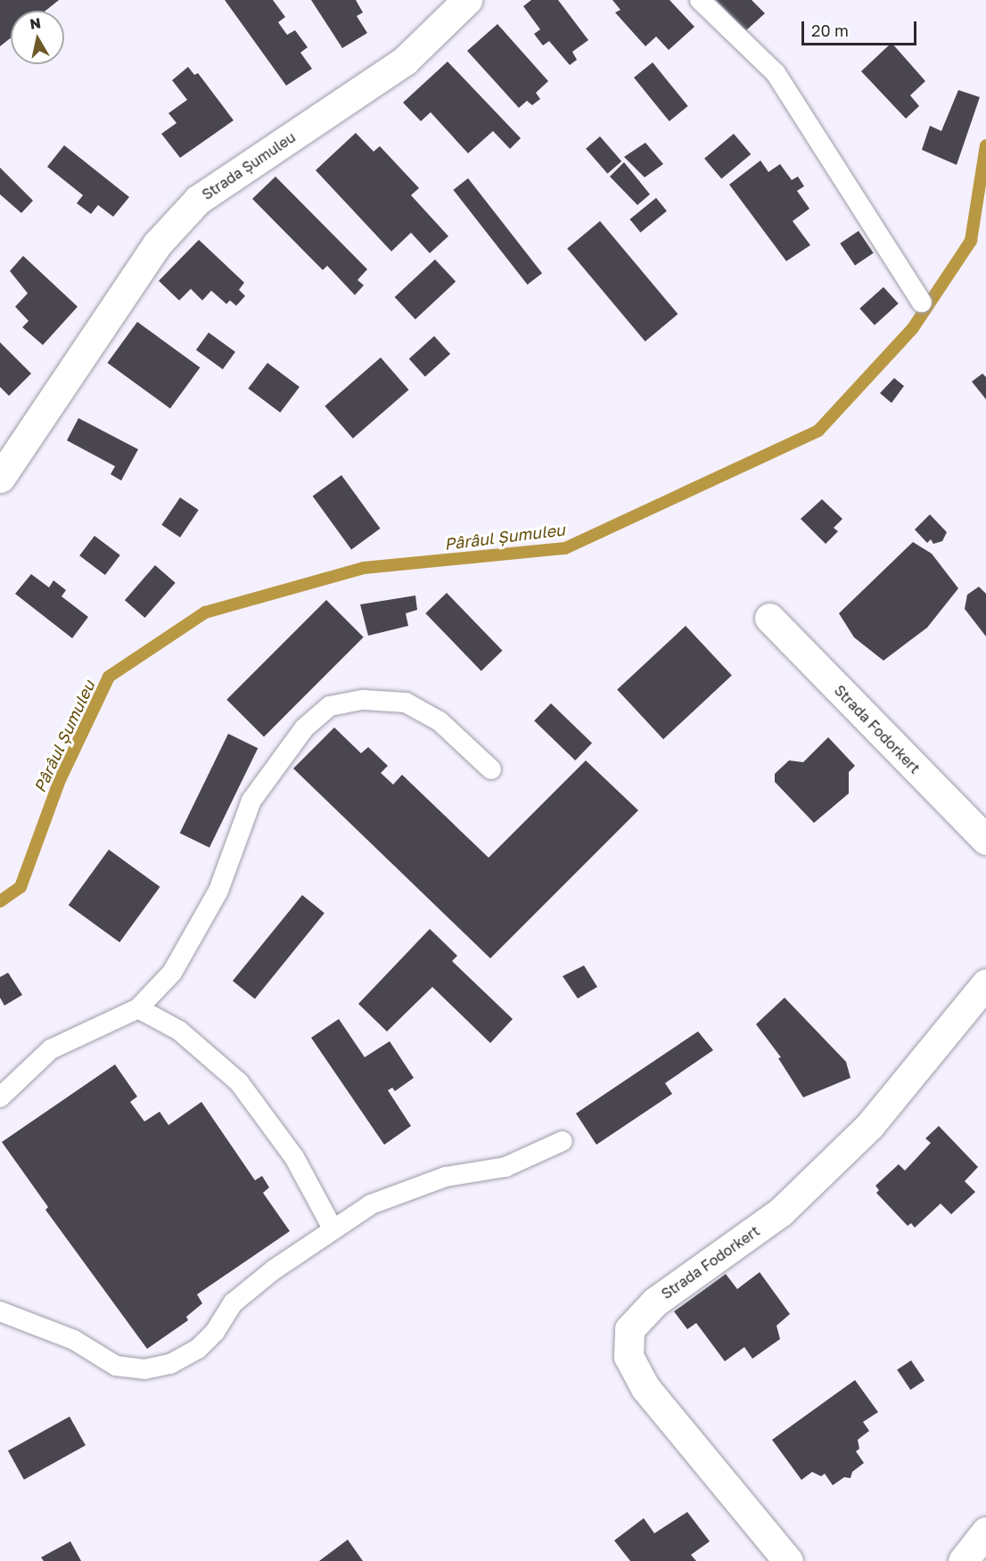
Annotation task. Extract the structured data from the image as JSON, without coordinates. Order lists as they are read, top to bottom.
{
  "streets": {
    "street": ["Strada Șumuleu", "Strada Fodorkert"]
  },
  "water": ["Pârâul Șumuleu"],
  "scale_bar": "20 m",
  "north": "top"
}
